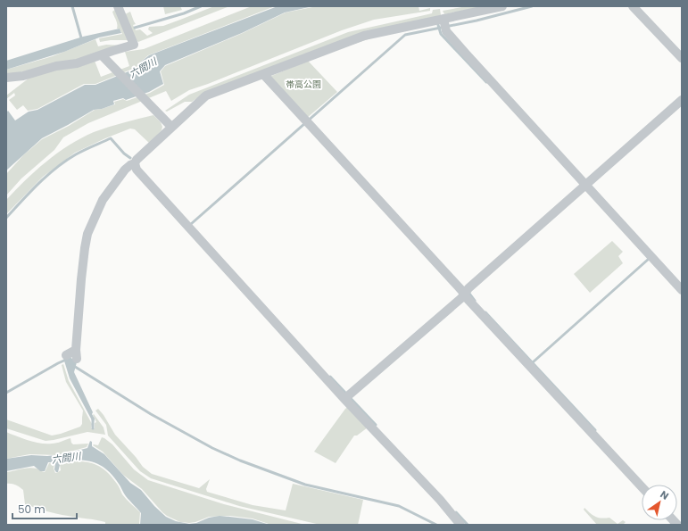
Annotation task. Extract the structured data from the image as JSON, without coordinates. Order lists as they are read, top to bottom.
{
  "water": ["六間川"],
  "parks": ["帯高公園"],
  "scale_bar": "50 m",
  "north": "top right"
}
